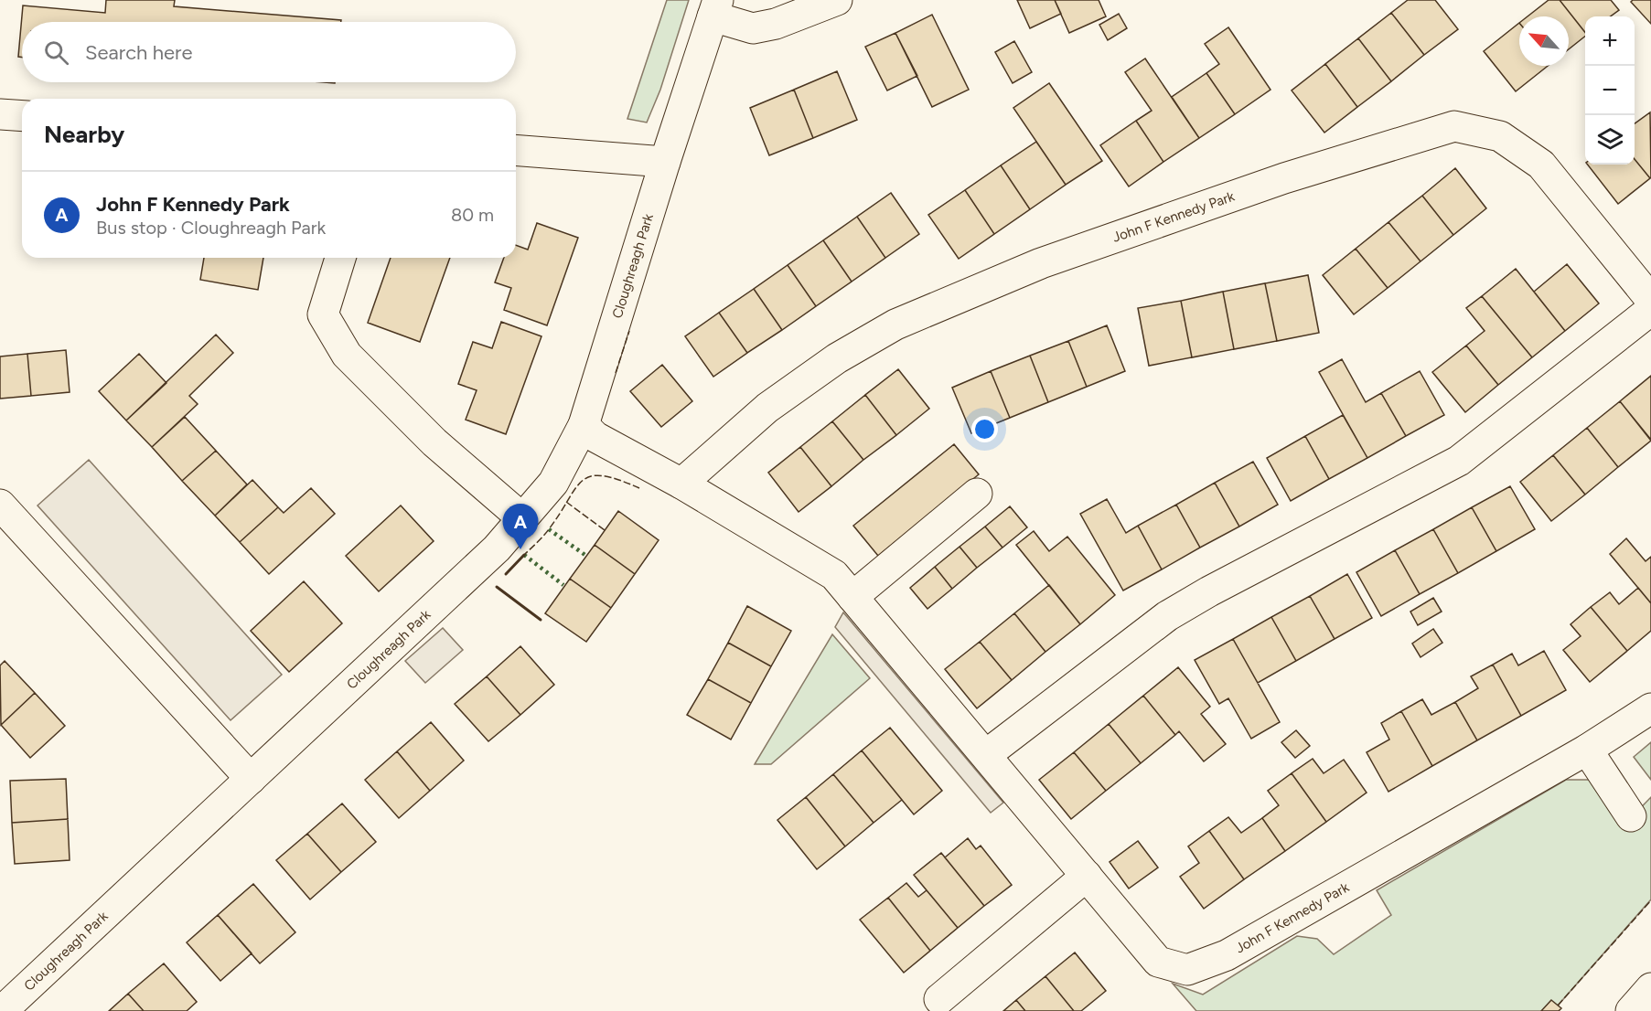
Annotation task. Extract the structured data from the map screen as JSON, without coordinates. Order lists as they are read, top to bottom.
{
  "streets": {
    "street": ["John F Kennedy Park", "Cloughreagh Park"]
  },
  "crossings": [
    ["John F Kennedy Park", "Cloughreagh Park"]
  ],
  "north": "top left",
  "page": {
    "map_buttons": ["+", "−"],
    "search": "Search here",
    "heading": "Nearby",
    "list": [
      {
        "mark": "A",
        "name": "John F Kennedy Park",
        "note": "Bus stop · Cloughreagh Park",
        "value": "80 m"
      }
    ],
    "pins": "A"
  }
}
